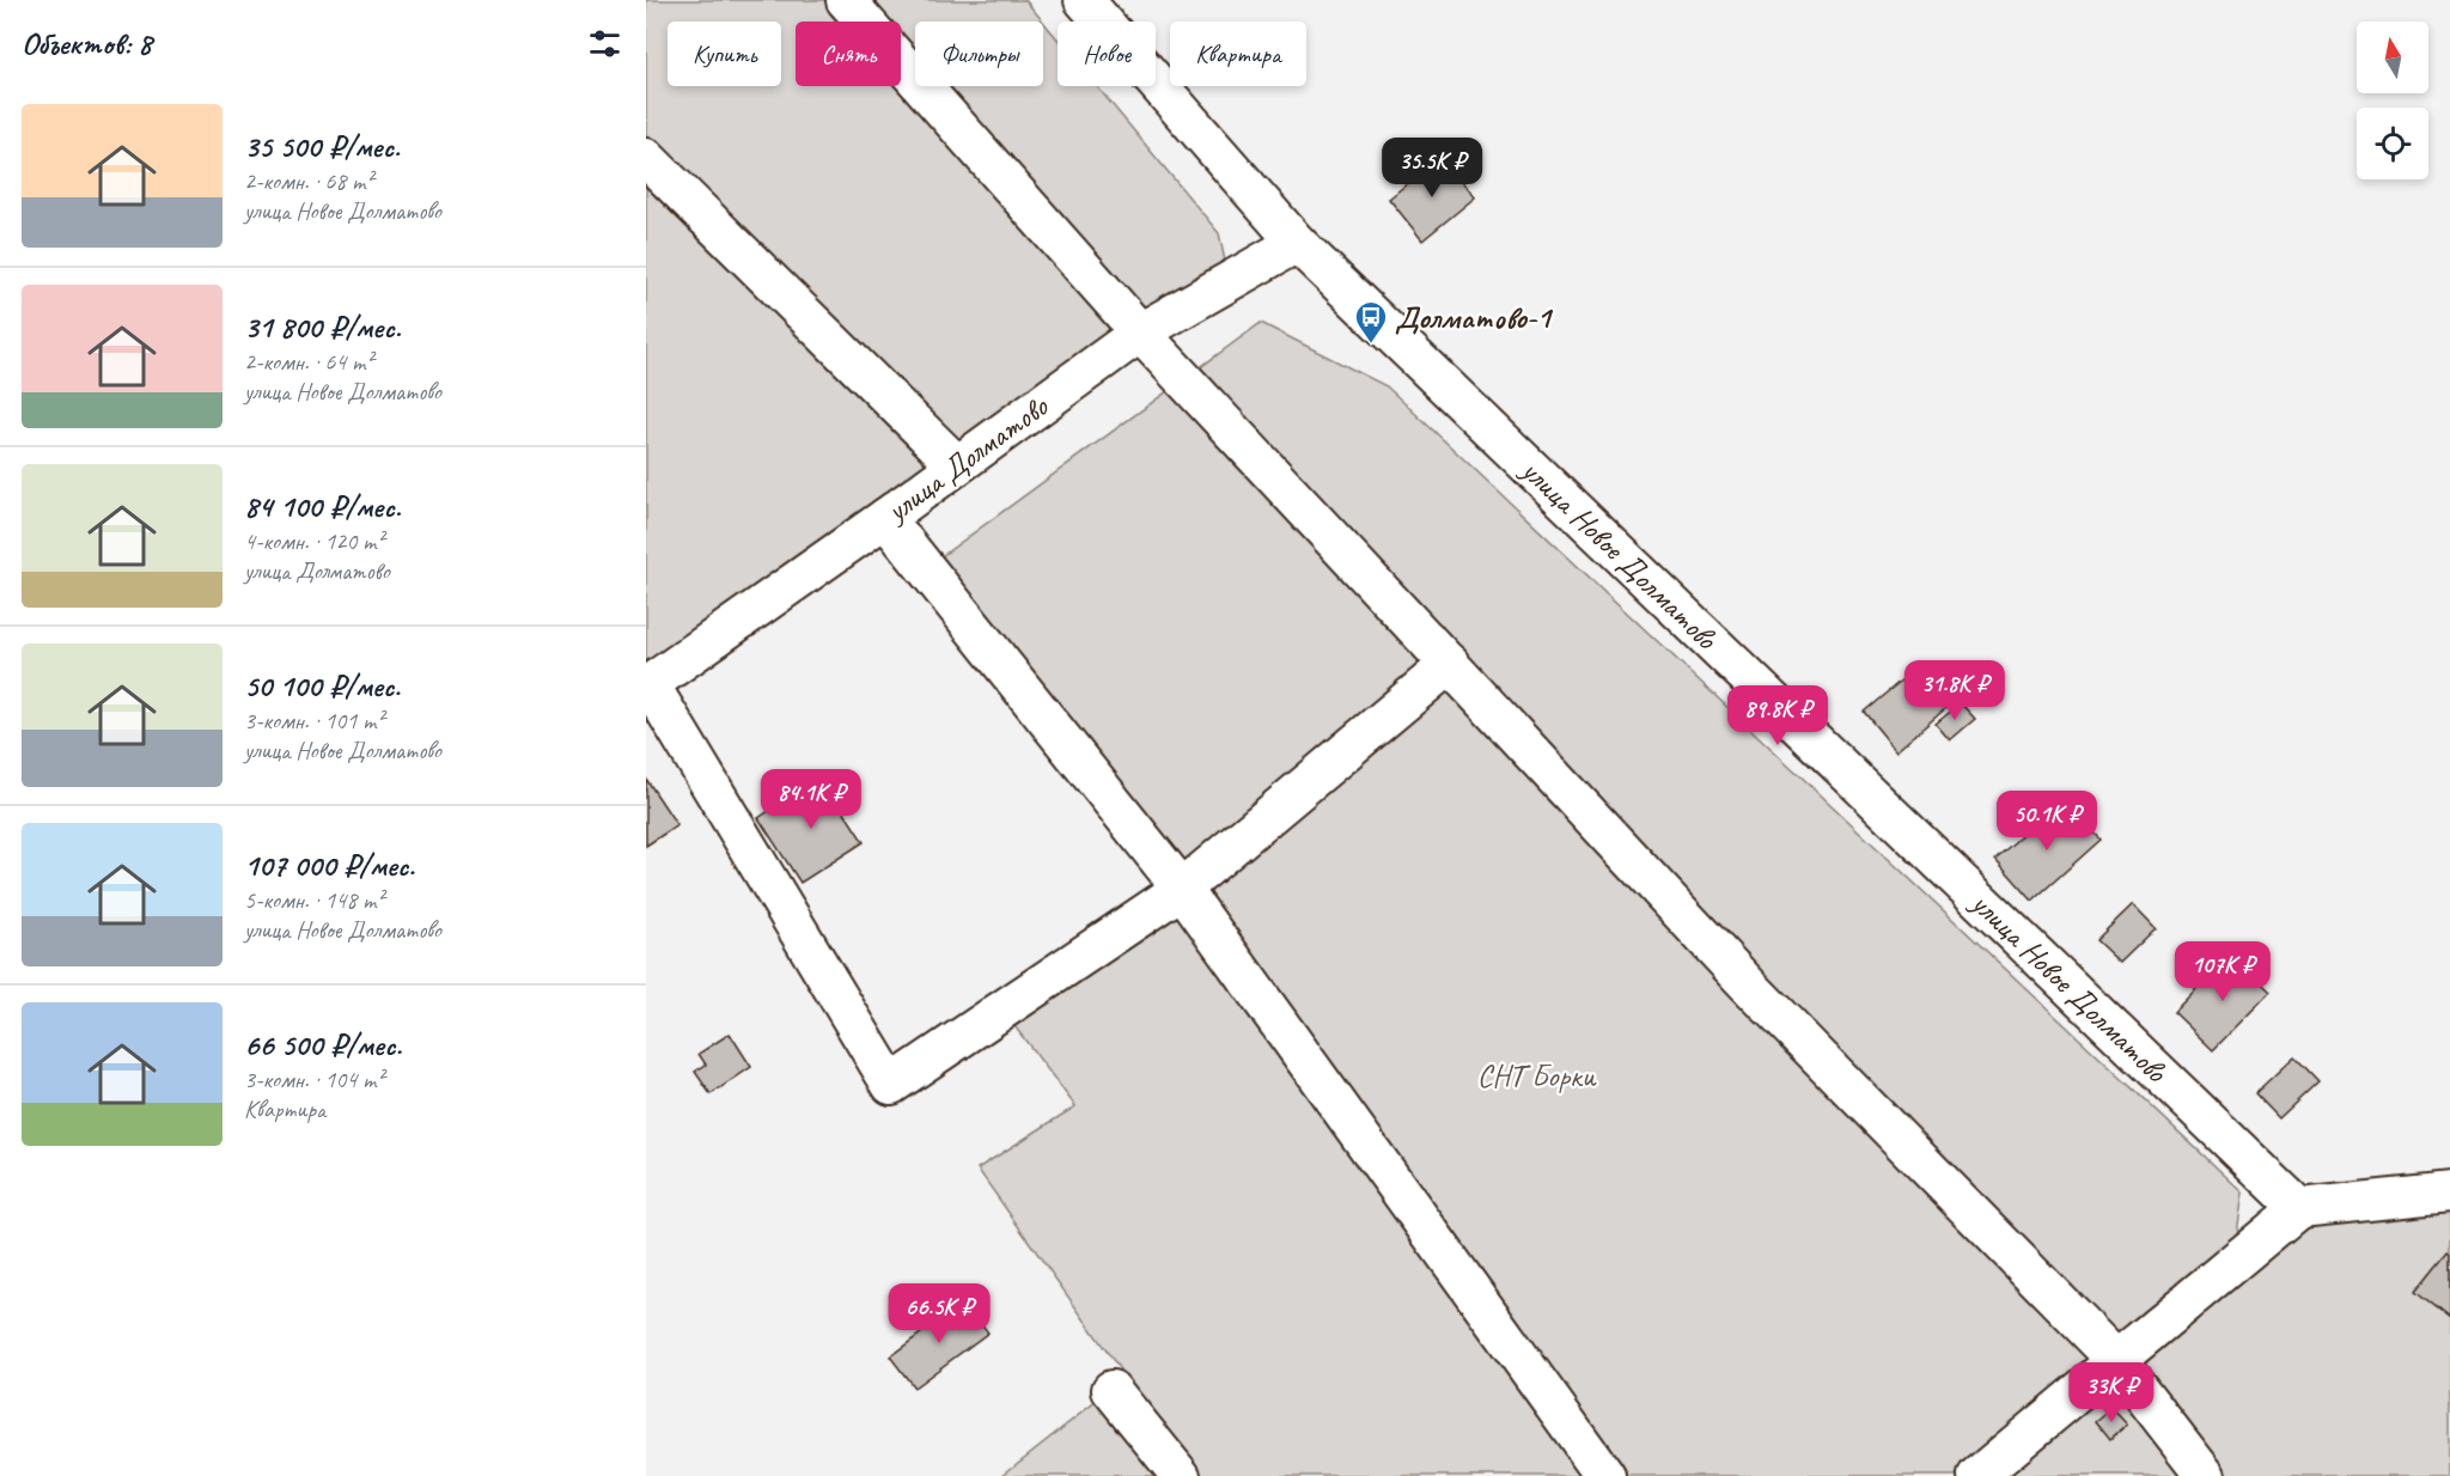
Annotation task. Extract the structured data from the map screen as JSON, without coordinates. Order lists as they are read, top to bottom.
{
  "streets": {
    "street": ["улица Долматово", "улица Новое Долматово"]
  },
  "crossings": [
    ["улица Долматово", "улица Новое Долматово"]
  ],
  "parks": ["СНТ Борки"],
  "places": {
    "bus stop": ["Долматово-1"]
  },
  "north": "top",
  "page": {
    "heading": "Объектов: 8",
    "chip": [
      "Купить",
      "Снять",
      "Фильтры",
      "Новое",
      "Квартира"
    ],
    "list": [
      {
        "name": "35 500 ₽/мес.",
        "note": "2-комн. · 68 m² · улица Новое Долматово"
      },
      {
        "name": "31 800 ₽/мес.",
        "note": "2-комн. · 64 m² · улица Новое Долматово"
      },
      {
        "name": "84 100 ₽/мес.",
        "note": "4-комн. · 120 m² · улица Долматово"
      },
      {
        "name": "50 100 ₽/мес.",
        "note": "3-комн. · 101 m² · улица Новое Долматово"
      },
      {
        "name": "107 000 ₽/мес.",
        "note": "5-комн. · 148 m² · улица Новое Долматово"
      },
      {
        "name": "66 500 ₽/мес.",
        "note": "3-комн. · 104 m² · Квартира"
      }
    ],
    "price": [
      "35.5K ₽",
      "31.8K ₽",
      "89.8K ₽",
      "84.1K ₽",
      "50.1K ₽",
      "107K ₽",
      "66.5K ₽",
      "33K ₽"
    ]
  }
}
